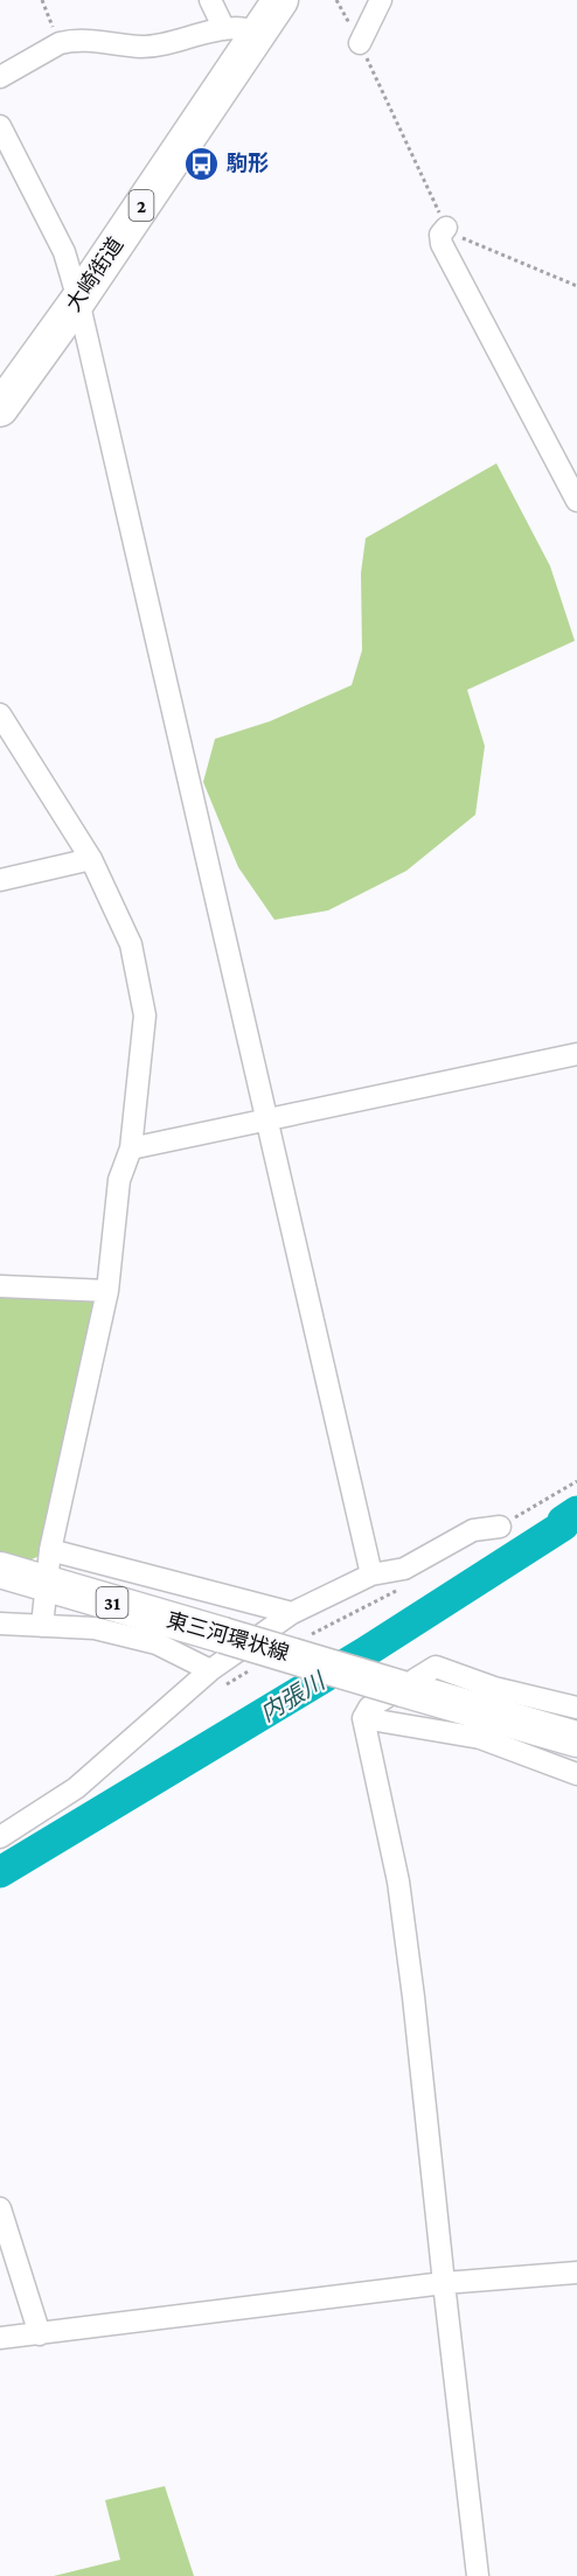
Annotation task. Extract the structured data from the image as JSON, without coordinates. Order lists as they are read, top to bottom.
{
  "streets": {
    "main road": [
      "2",
      "大崎街道",
      "31",
      "東三河環状線"
    ]
  },
  "water": ["内張川"],
  "places": {
    "bus stop": ["駒形"]
  }
}
